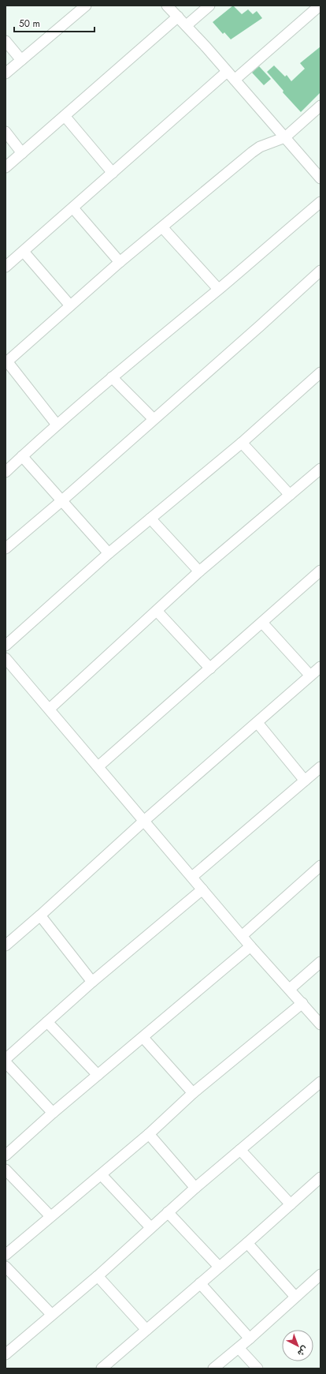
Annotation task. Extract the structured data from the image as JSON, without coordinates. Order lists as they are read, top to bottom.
{
  "scale_bar": "50 m",
  "north": "bottom right"
}
